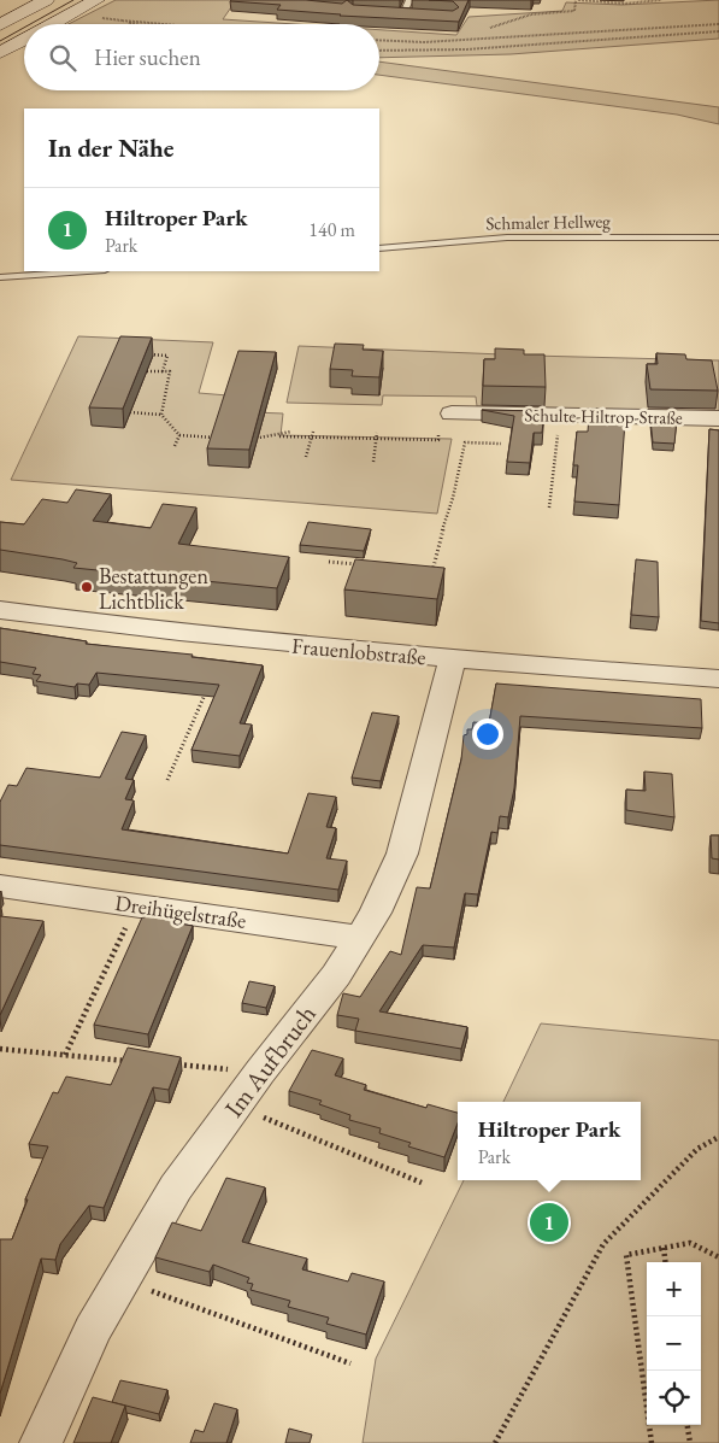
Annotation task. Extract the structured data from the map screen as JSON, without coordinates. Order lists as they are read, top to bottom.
{
  "streets": {
    "street": [
      "Schulte-Hiltrop-Straße",
      "Frauenlobstraße",
      "Dreihügelstraße",
      "Im Aufbruch"
    ],
    "lane": ["Schmaler Hellweg"]
  },
  "crossings": [
    ["Frauenlobstraße", "Im Aufbruch"],
    ["Dreihügelstraße", "Im Aufbruch"]
  ],
  "places": ["Bestattungen Lichtblick"],
  "page": {
    "search": "Hier suchen",
    "heading": "In der Nähe",
    "list": [
      {
        "mark": "1",
        "name": "Hiltroper Park",
        "note": "Park",
        "value": "140 m"
      }
    ],
    "popup": ["Hiltroper Park", "Park"],
    "pins": "1",
    "map_buttons": ["+", "−"]
  }
}
